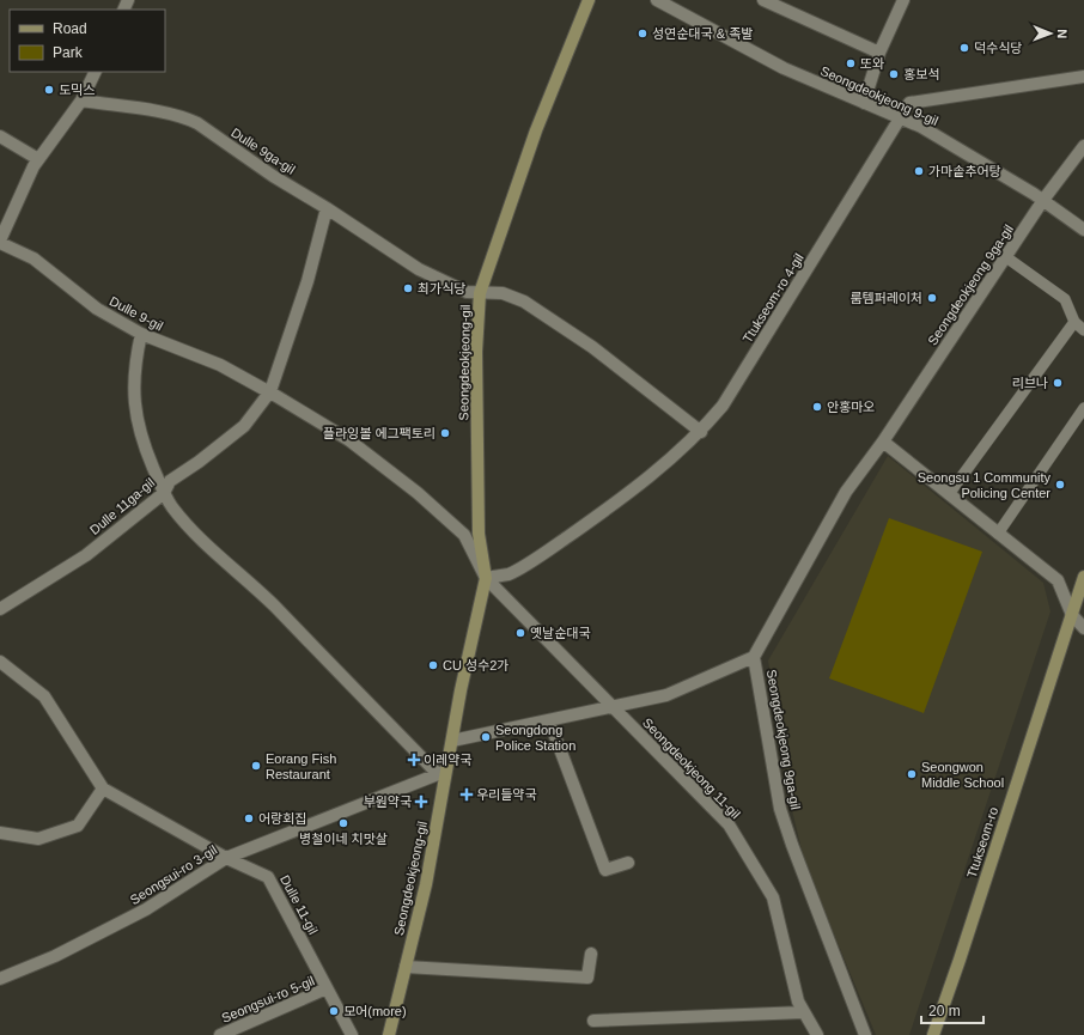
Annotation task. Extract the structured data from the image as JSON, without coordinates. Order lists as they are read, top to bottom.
{
  "streets": {
    "street": [
      "Seongdeokjeong 9-gil",
      "Dulle 9ga-gil",
      "Seongdeokjeong 9ga-gil",
      "Ttukseom-ro 4-gil",
      "Dulle 9-gil",
      "Seongdeokjeong-gil",
      "Dulle 11ga-gil",
      "Seongdeokjeong 11-gil",
      "Ttukseom-ro",
      "Seongsui-ro 3-gil",
      "Dulle 11-gil",
      "Seongsui-ro 5-gil"
    ]
  },
  "crossings": [
    ["Seongdeokjeong 9-gil", "Seongdeokjeong 9ga-gil"],
    ["Seongdeokjeong 9-gil", "Ttukseom-ro 4-gil"],
    ["Dulle 9ga-gil", "Ttukseom-ro 4-gil"],
    ["Dulle 9ga-gil", "Seongdeokjeong-gil"],
    ["Seongdeokjeong 9ga-gil", "Seongdeokjeong 11-gil"],
    ["Ttukseom-ro 4-gil", "Dulle 9-gil"],
    ["Ttukseom-ro 4-gil", "Seongdeokjeong-gil"],
    ["Ttukseom-ro 4-gil", "Seongdeokjeong 11-gil"],
    ["Dulle 9-gil", "Seongdeokjeong-gil"],
    ["Dulle 9-gil", "Dulle 11ga-gil"],
    ["Dulle 9-gil", "Seongdeokjeong 11-gil"],
    ["Seongdeokjeong-gil", "Seongdeokjeong 11-gil"],
    ["Seongdeokjeong-gil", "Seongsui-ro 3-gil"],
    ["Seongsui-ro 3-gil", "Dulle 11-gil"],
    ["Dulle 11-gil", "Seongsui-ro 5-gil"]
  ],
  "places": {
    "other": [
      "성연순대국 & 족발",
      "덕수식당",
      "또와",
      "홍보석",
      "도믹스",
      "가마솥추어탕",
      "최가식당",
      "룸템퍼레이처",
      "리브나",
      "안홍마오",
      "플라잉볼 에그팩토리",
      "Seongsu 1 Community Policing Center",
      "옛날순대국",
      "CU 성수2가",
      "Seongdong Police Station",
      "Eorang Fish Restaurant",
      "Seongwon Middle School",
      "어랑회집",
      "병철이네 치맛살",
      "모어(more)"
    ],
    "health": ["이레약국", "우리들약국", "부원약국"]
  },
  "legend": ["Road", "Park"],
  "scale_bar": "20 m",
  "north": "right"
}
